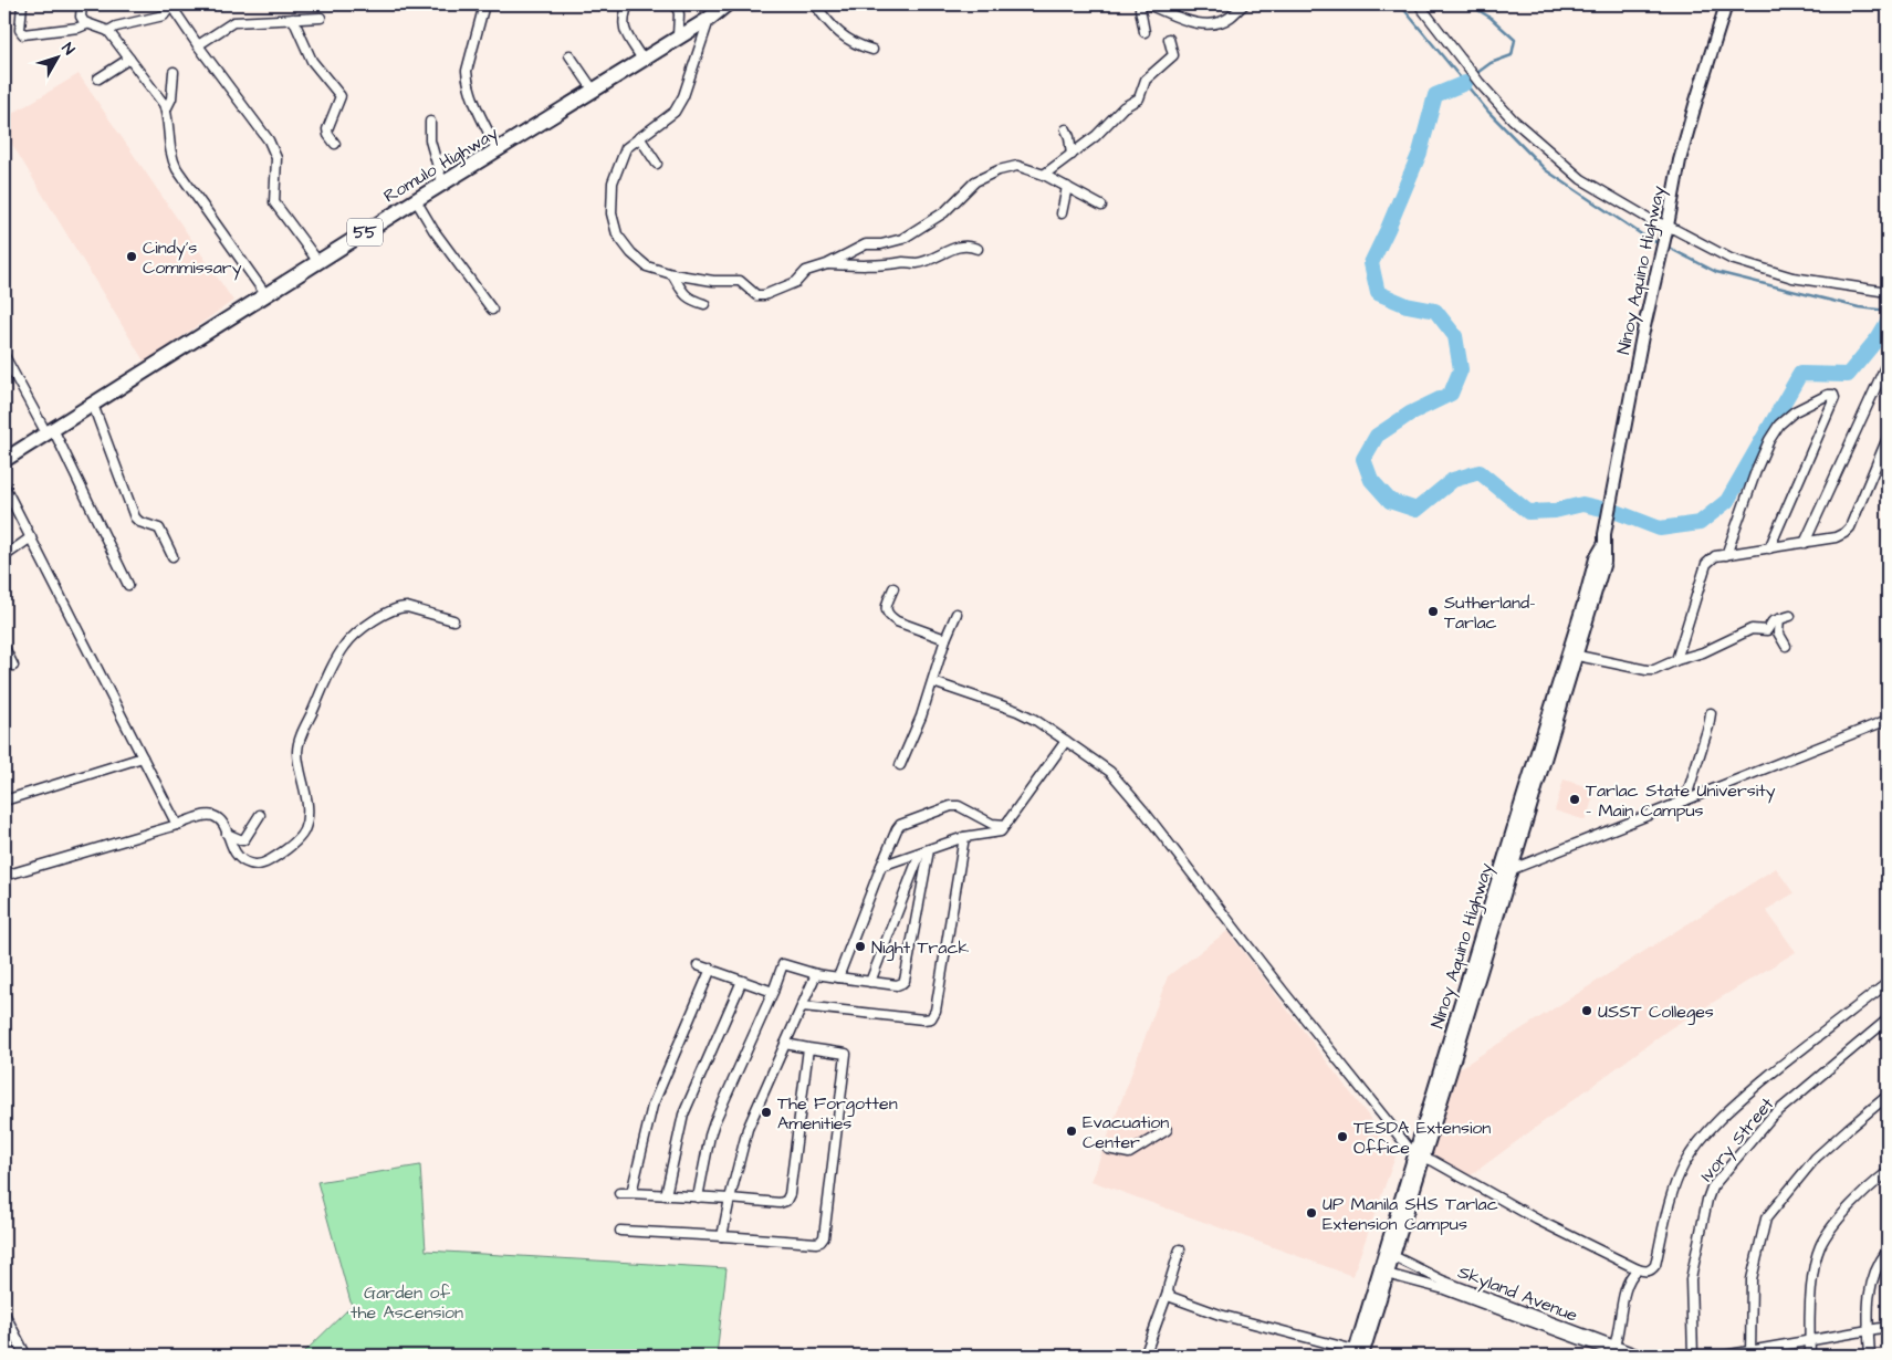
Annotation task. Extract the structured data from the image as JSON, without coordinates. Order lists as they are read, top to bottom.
{
  "streets": {
    "highway": ["Romulo Highway", "55"],
    "main road": ["Ninoy Aquino Highway"],
    "street": ["Ivory Street", "Skyland Avenue"]
  },
  "crossings": [
    ["Ninoy Aquino Highway", "Skyland Avenue"]
  ],
  "parks": ["Garden of the Ascension"],
  "places": [
    "Cindy's Commissary",
    "Sutherland- Tarlac",
    "Tarlac State University - Main Campus",
    "Night Track",
    "USST Colleges",
    "The Forgotten Amenities",
    "Evacuation Center",
    "TESDA Extension Office",
    "UP Manila SHS Tarlac Extension Campus"
  ],
  "north": "top right"
}
